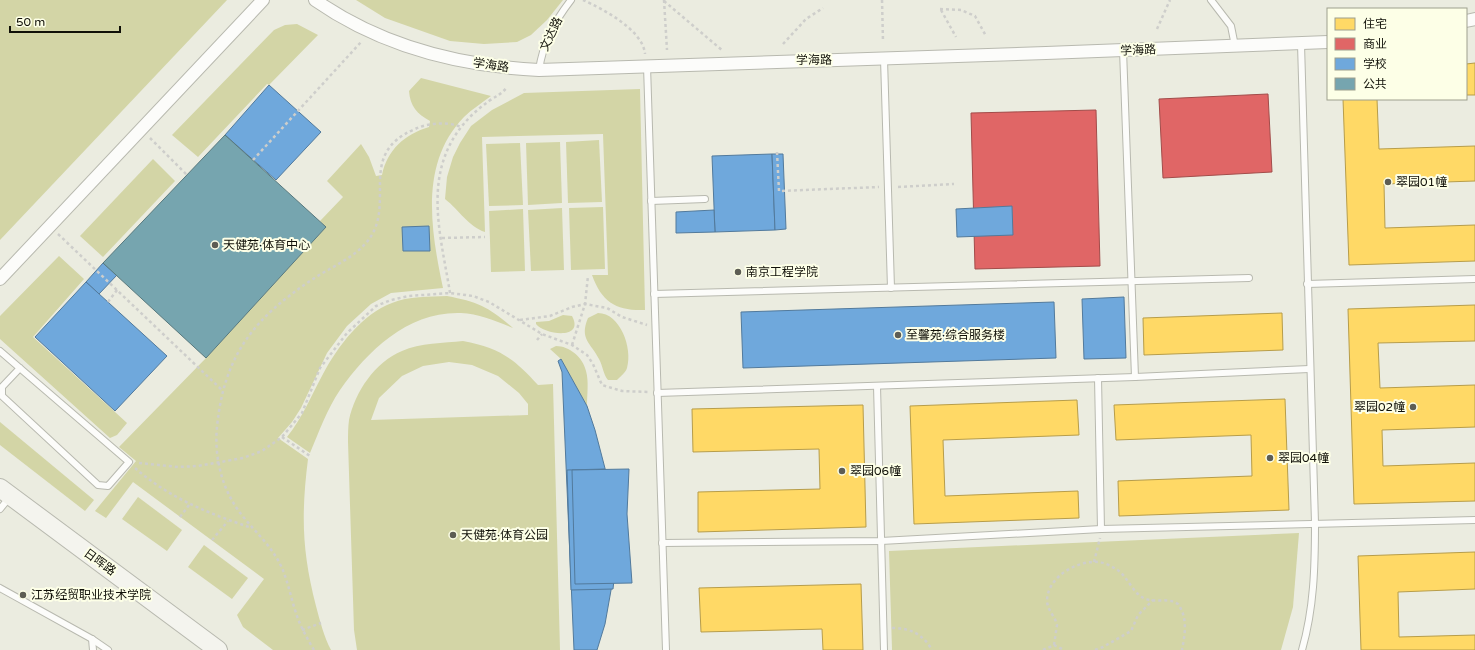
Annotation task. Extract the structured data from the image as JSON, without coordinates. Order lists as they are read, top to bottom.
{
  "streets": {
    "street": ["学海路", "日晖路"],
    "lane": ["文达路"]
  },
  "crossings": [
    ["文达路", "学海路"]
  ],
  "places": [
    "翠园01幢",
    "天健苑·体育中心",
    "南京工程学院",
    "至馨苑·综合服务楼",
    "翠园02幢",
    "翠园04幢",
    "翠园06幢",
    "天健苑·体育公园",
    "江苏经贸职业技术学院"
  ],
  "legend": [
    "住宅",
    "商业",
    "学校",
    "公共"
  ],
  "scale_bar": "50 m"
}
